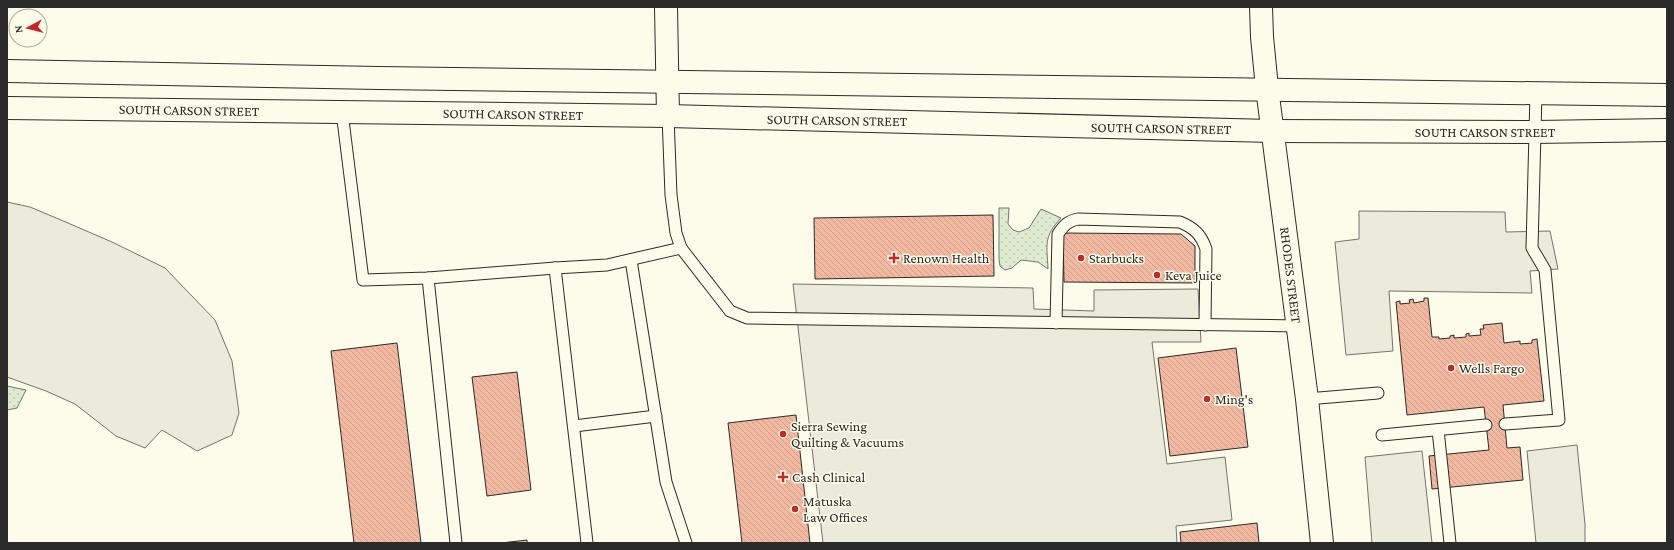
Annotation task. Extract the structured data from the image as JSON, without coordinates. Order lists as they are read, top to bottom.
{
  "streets": {
    "main road": ["SOUTH CARSON STREET", "RHODES STREET"]
  },
  "crossings": [
    ["SOUTH CARSON STREET", "RHODES STREET"]
  ],
  "places": {
    "health": ["Renown Health", "Cash Clinical"],
    "other": [
      "Starbucks",
      "Keva Juice",
      "Wells Fargo",
      "Ming's",
      "Sierra Sewing Quilting & Vacuums",
      "Matuska Law Offices"
    ]
  },
  "north": "left"
}
